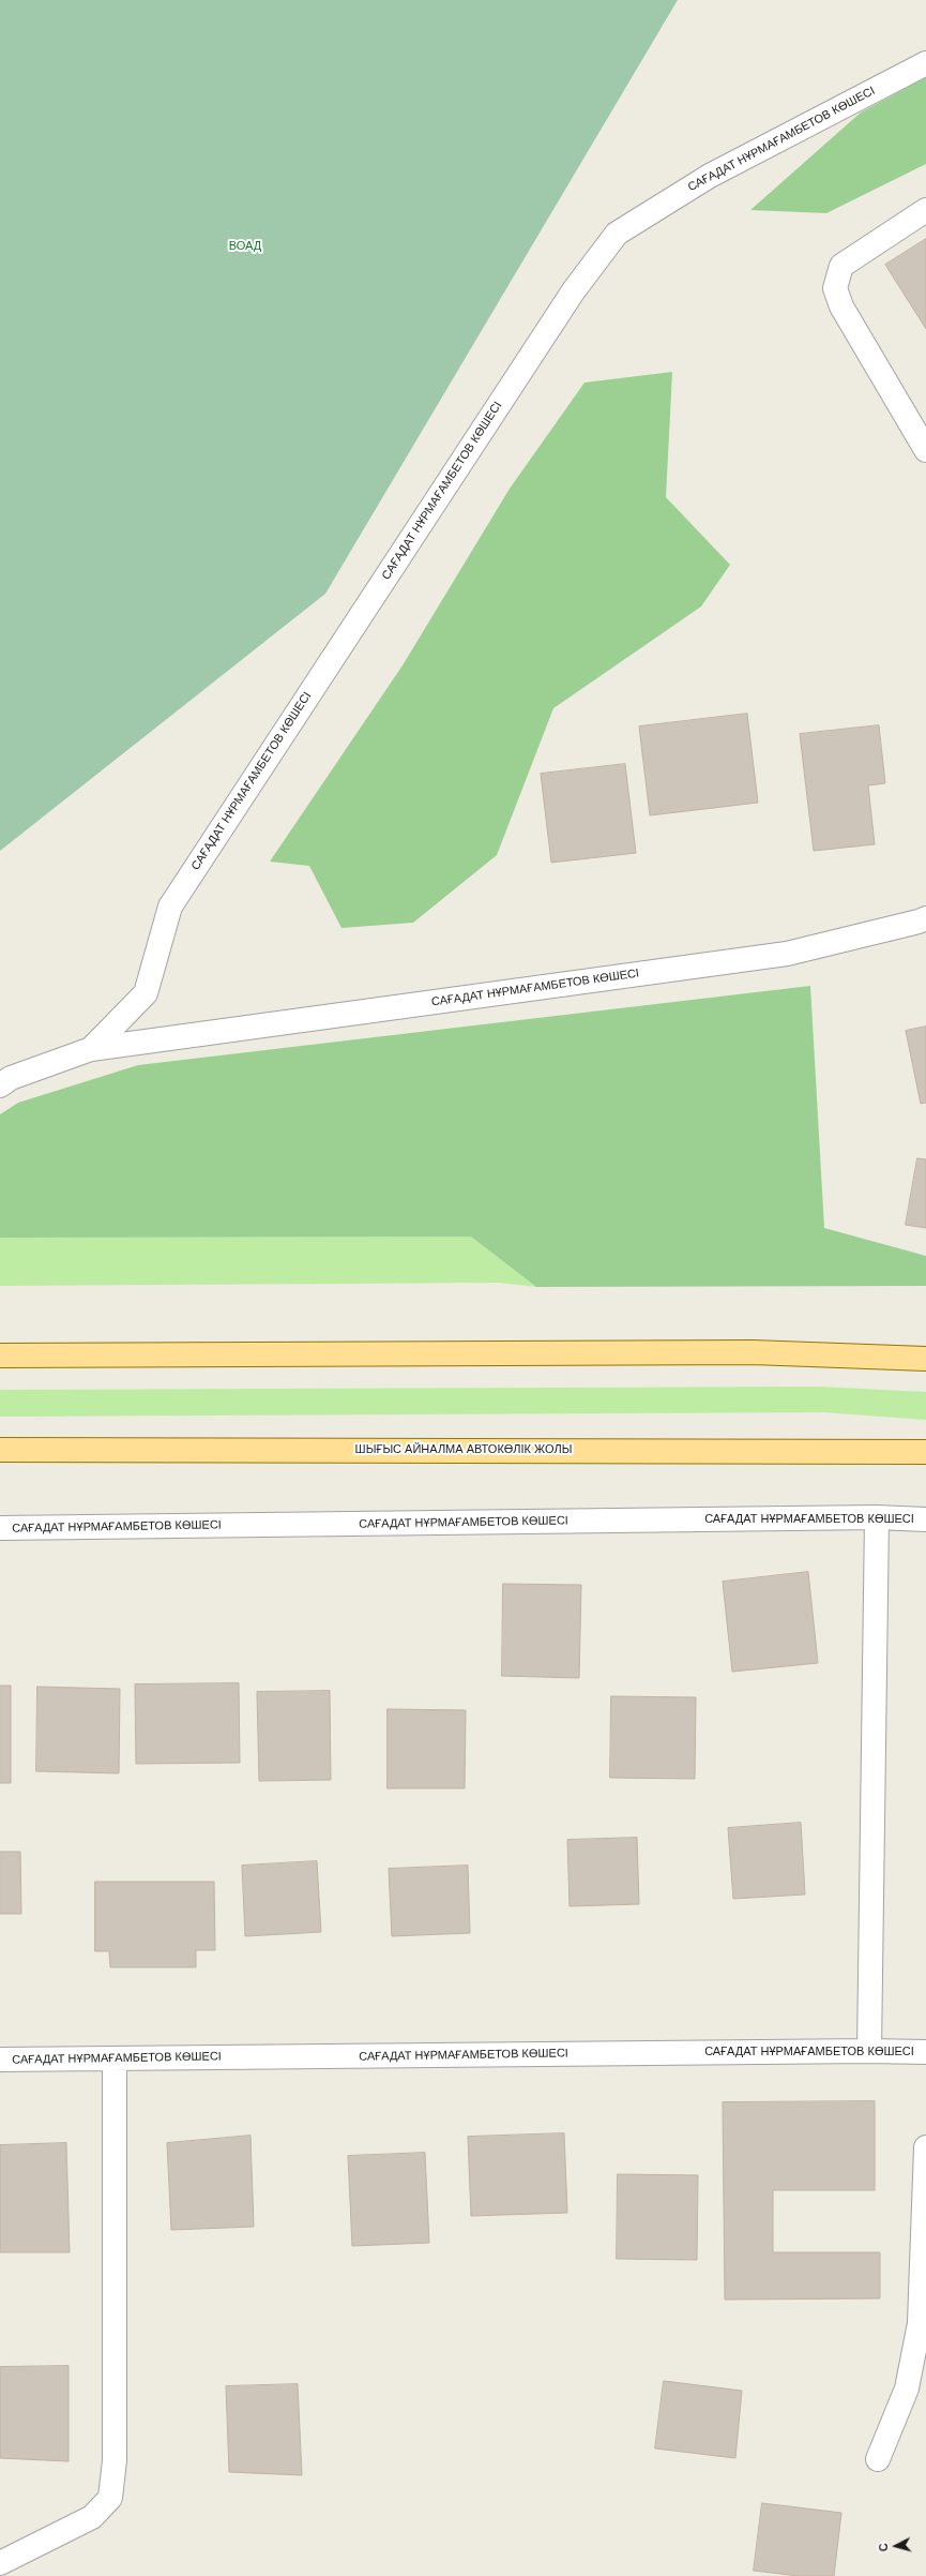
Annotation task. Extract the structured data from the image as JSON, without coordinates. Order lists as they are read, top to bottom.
{
  "streets": {
    "main road": ["ШЫҒЫС АЙНАЛМА АВТОКӨЛІК ЖОЛЫ"],
    "street": ["САҒАДАТ НҰРМАҒАМБЕТОВ КӨШЕСІ"]
  },
  "parks": ["ВОАД"],
  "north": "left"
}
